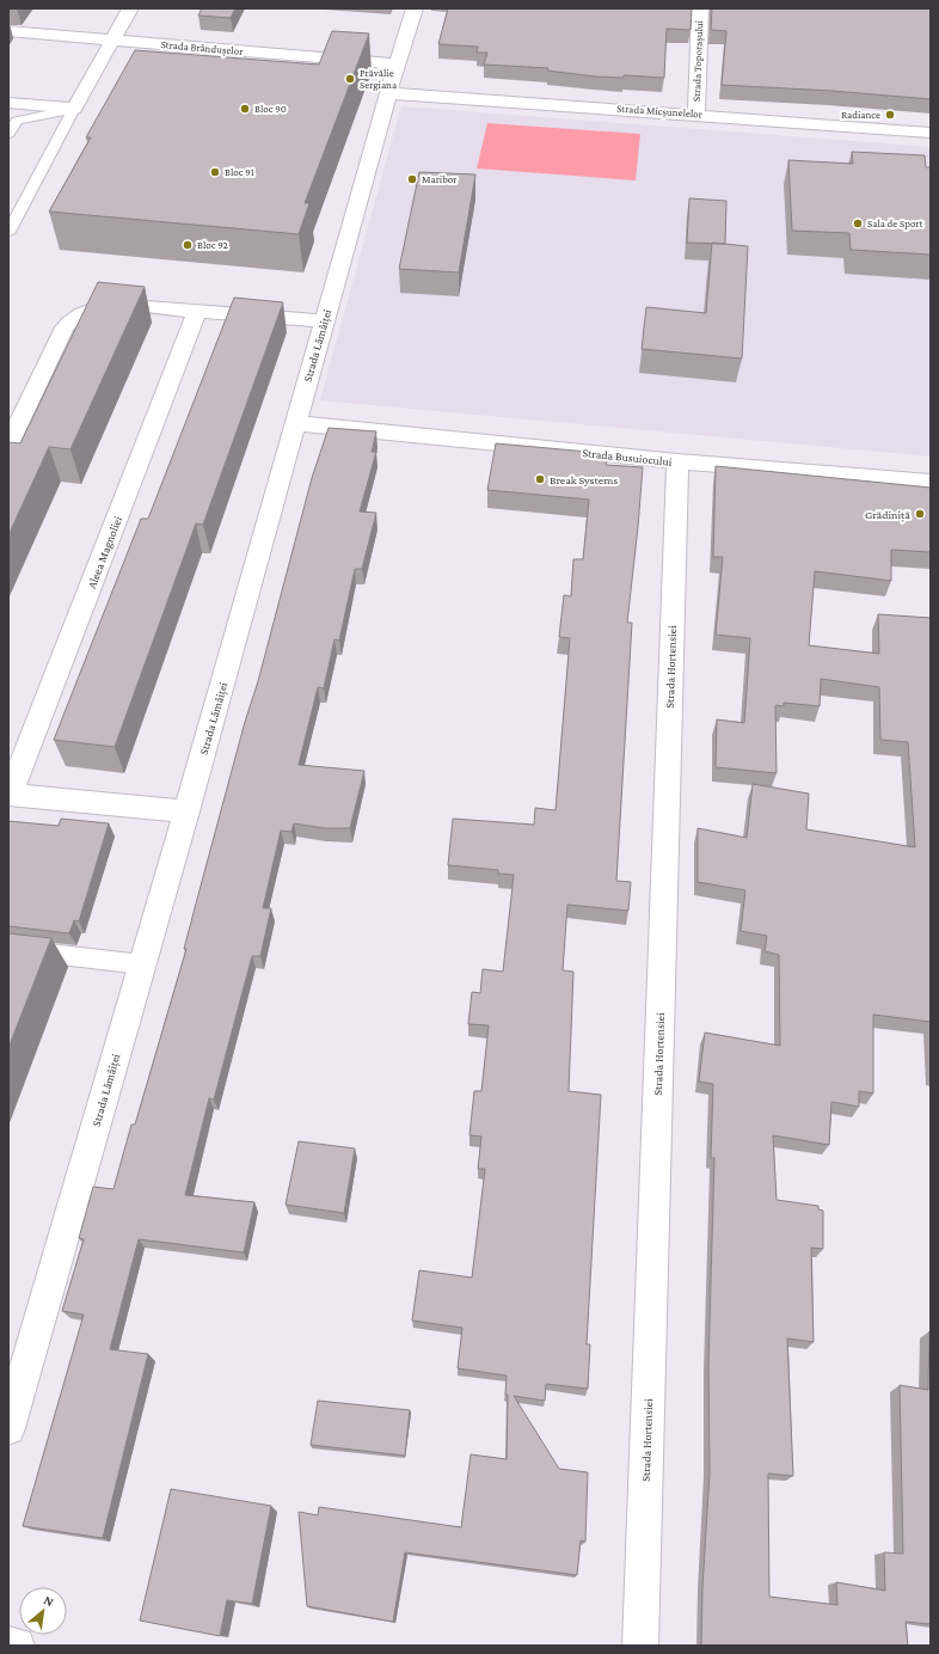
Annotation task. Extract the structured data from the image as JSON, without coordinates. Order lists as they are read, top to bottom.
{
  "streets": {
    "street": [
      "Strada Brândușelor",
      "Strada Toporașului",
      "Strada Micșunelelor",
      "Strada Lămâiței",
      "Strada Busuiocului",
      "Aleea Magnoliei",
      "Strada Hortensiei"
    ]
  },
  "crossings": [
    ["Strada Brândușelor", "Strada Lămâiței"],
    ["Strada Toporașului", "Strada Micșunelelor"],
    ["Strada Micșunelelor", "Strada Lămâiței"],
    ["Strada Lămâiței", "Strada Busuiocului"],
    ["Strada Lămâiței", "Aleea Magnoliei"],
    ["Strada Busuiocului", "Strada Hortensiei"]
  ],
  "places": [
    "Prăvălie Sergiana",
    "Bloc 90",
    "Radiance",
    "Bloc 91",
    "Maribor",
    "Sala de Sport",
    "Bloc 92",
    "Break Systems",
    "Grădiniță"
  ],
  "north": "top right"
}
